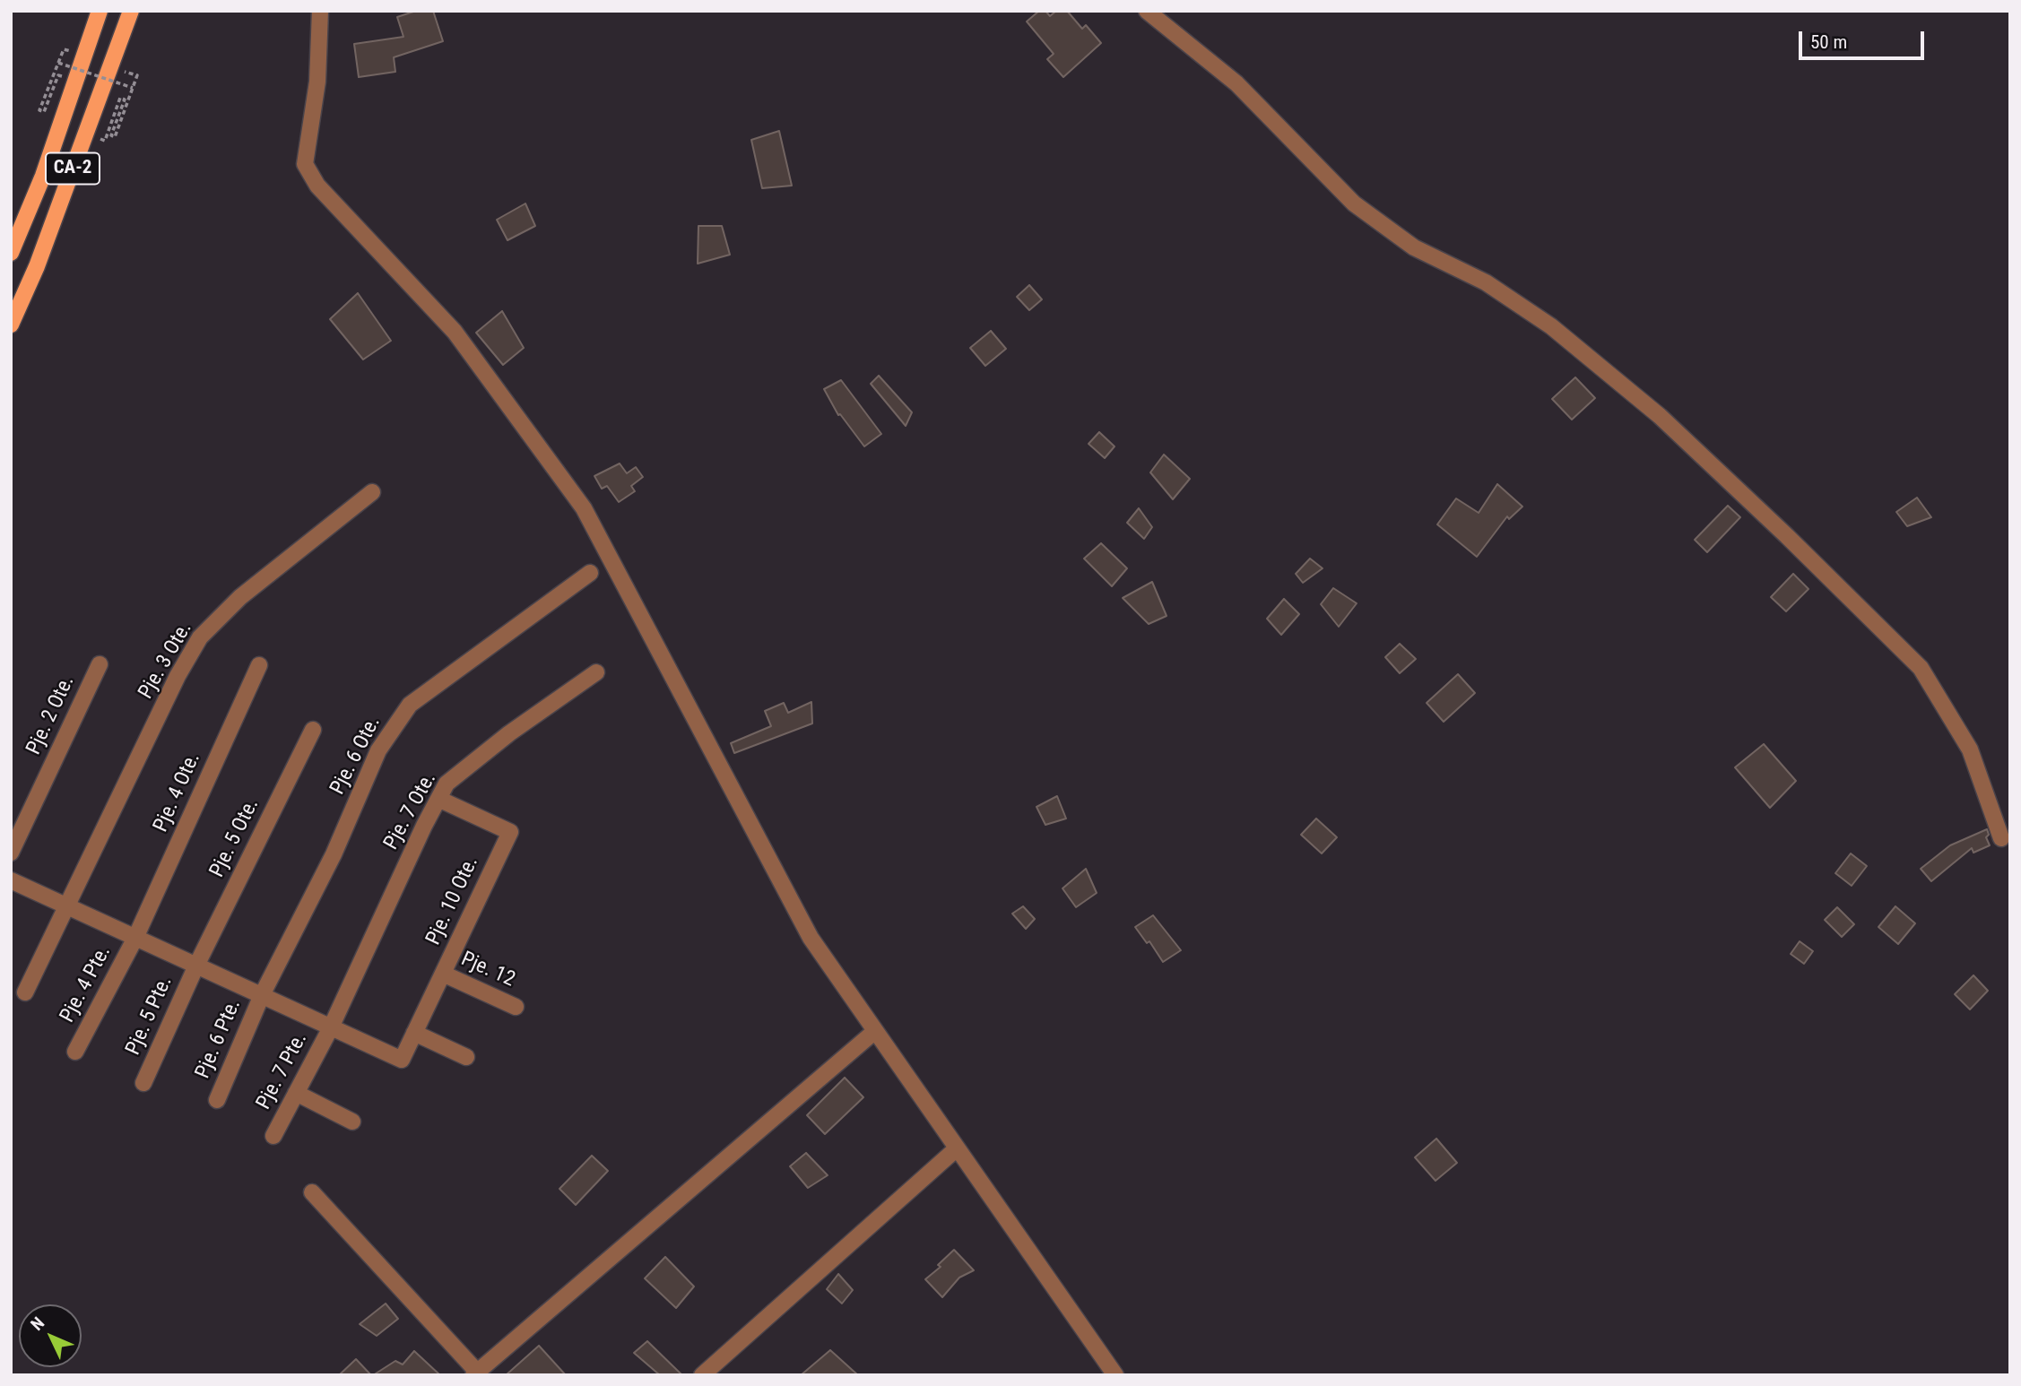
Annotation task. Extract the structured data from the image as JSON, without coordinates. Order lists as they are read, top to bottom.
{
  "streets": {
    "main road": ["CA-2"],
    "street": [
      "Pje. 3 Ote.",
      "Pje. 2 Ote.",
      "Pje. 6 Ote.",
      "Pje. 4 Ote.",
      "Pje. 7 Ote.",
      "Pje. 5 Ote.",
      "Pje. 10 Ote.",
      "Pje. 12",
      "Pje. 4 Pte.",
      "Pje. 5 Pte.",
      "Pje. 6 Pte.",
      "Pje. 7 Pte."
    ]
  },
  "crossings": [
    ["Pje. 6 Ote.", "Pje. 6 Pte."],
    ["Pje. 4 Ote.", "Pje. 4 Pte."],
    ["Pje. 7 Ote.", "Pje. 10 Ote."],
    ["Pje. 7 Ote.", "Pje. 7 Pte."],
    ["Pje. 5 Ote.", "Pje. 5 Pte."],
    ["Pje. 10 Ote.", "Pje. 12"],
    ["Pje. 10 Ote.", "Pje. 7 Pte."]
  ],
  "scale_bar": "50 m",
  "north": "top left"
}
